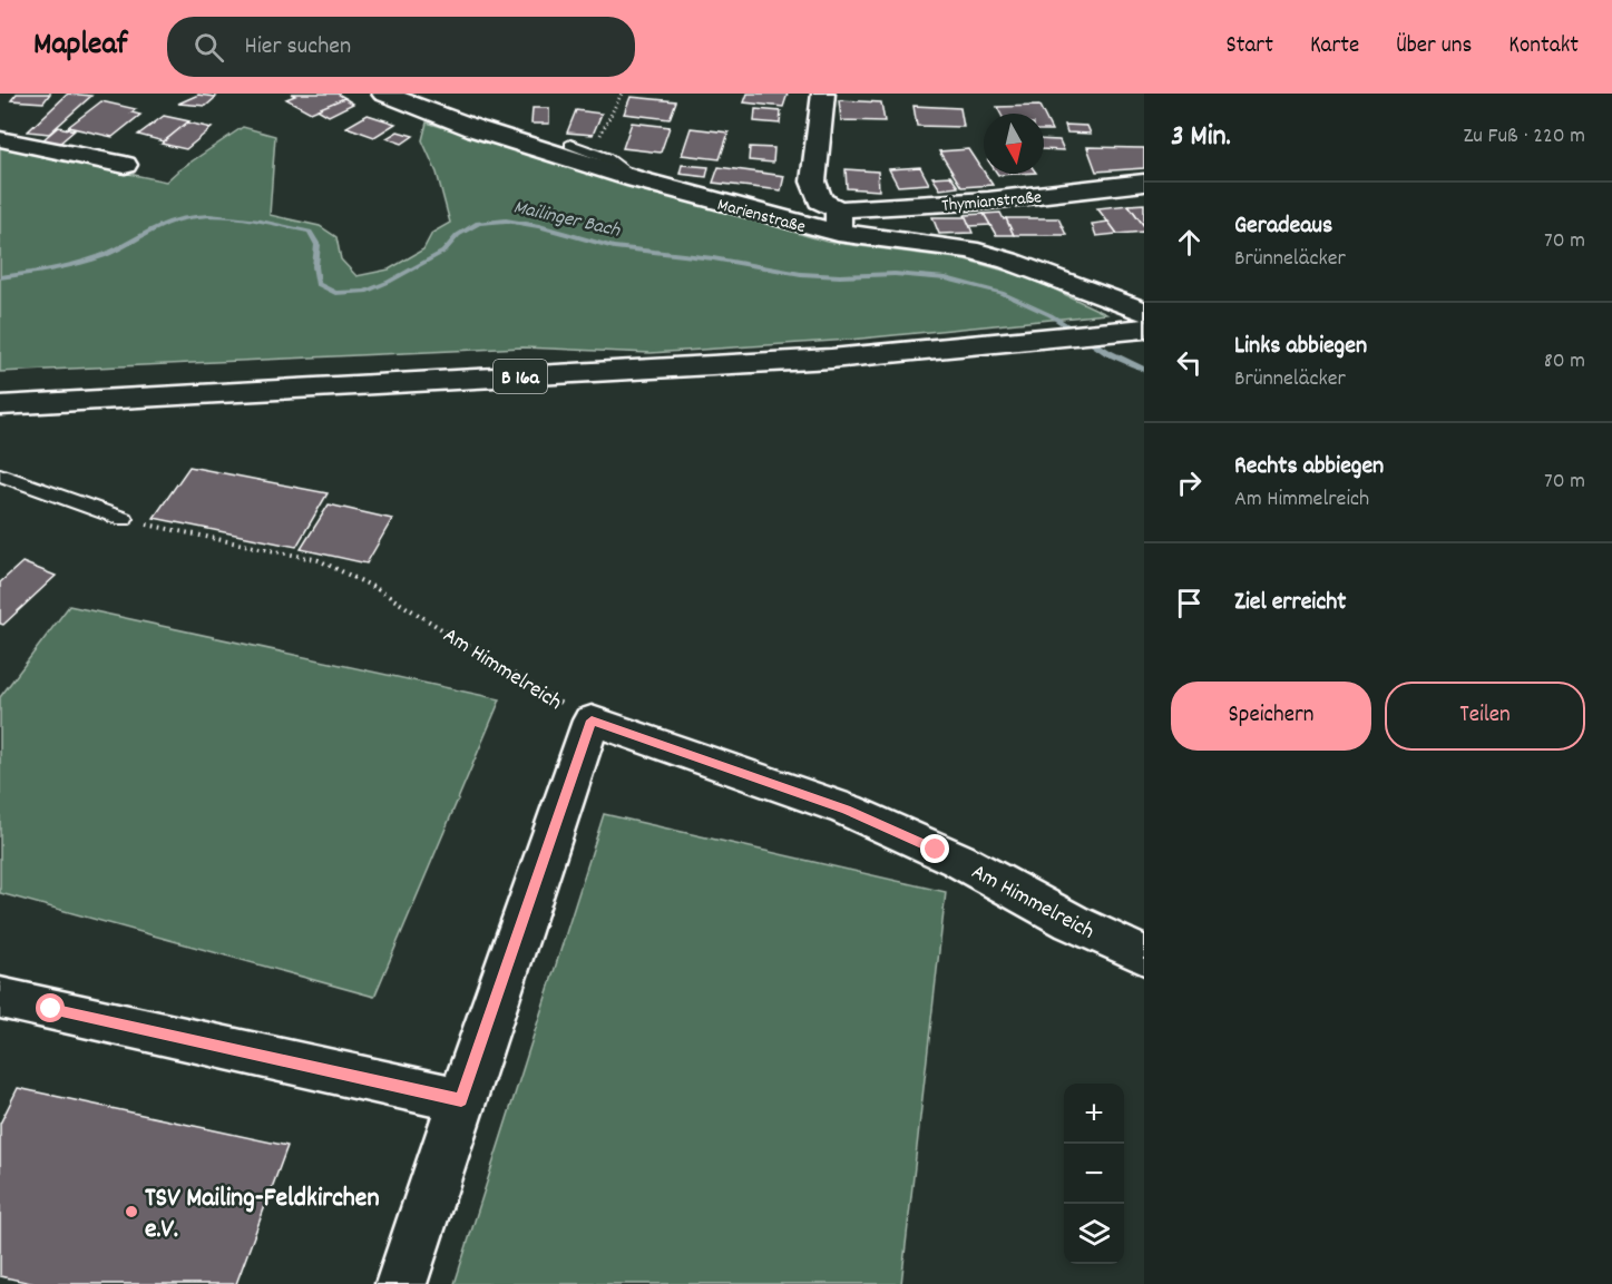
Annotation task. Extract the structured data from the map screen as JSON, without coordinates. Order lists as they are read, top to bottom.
{
  "streets": {
    "street": [
      "Thymianstraße",
      "Marienstraße",
      "B 16a",
      "Am Himmelreich"
    ]
  },
  "crossings": [
    ["Thymianstraße", "Marienstraße"],
    ["Marienstraße", "B 16a"]
  ],
  "water": ["Mailinger Bach"],
  "places": ["TSV Mailing-Feldkirchen e.V."],
  "north": "bottom",
  "page": {
    "header": "Mapleaf",
    "search": "Hier suchen",
    "nav": [
      "Start",
      "Karte",
      "Über uns",
      "Kontakt"
    ],
    "heading": ["3 Min.", "Zu Fuß · 220 m"],
    "list": [
      ["Geradeaus", "Brünneläcker", "70 m"],
      ["Links abbiegen", "Brünneläcker", "80 m"],
      ["Rechts abbiegen", "Am Himmelreich", "70 m"],
      "Ziel erreicht"
    ],
    "buttons": ["Speichern", "Teilen"],
    "map_buttons": ["+", "−"]
  }
}
